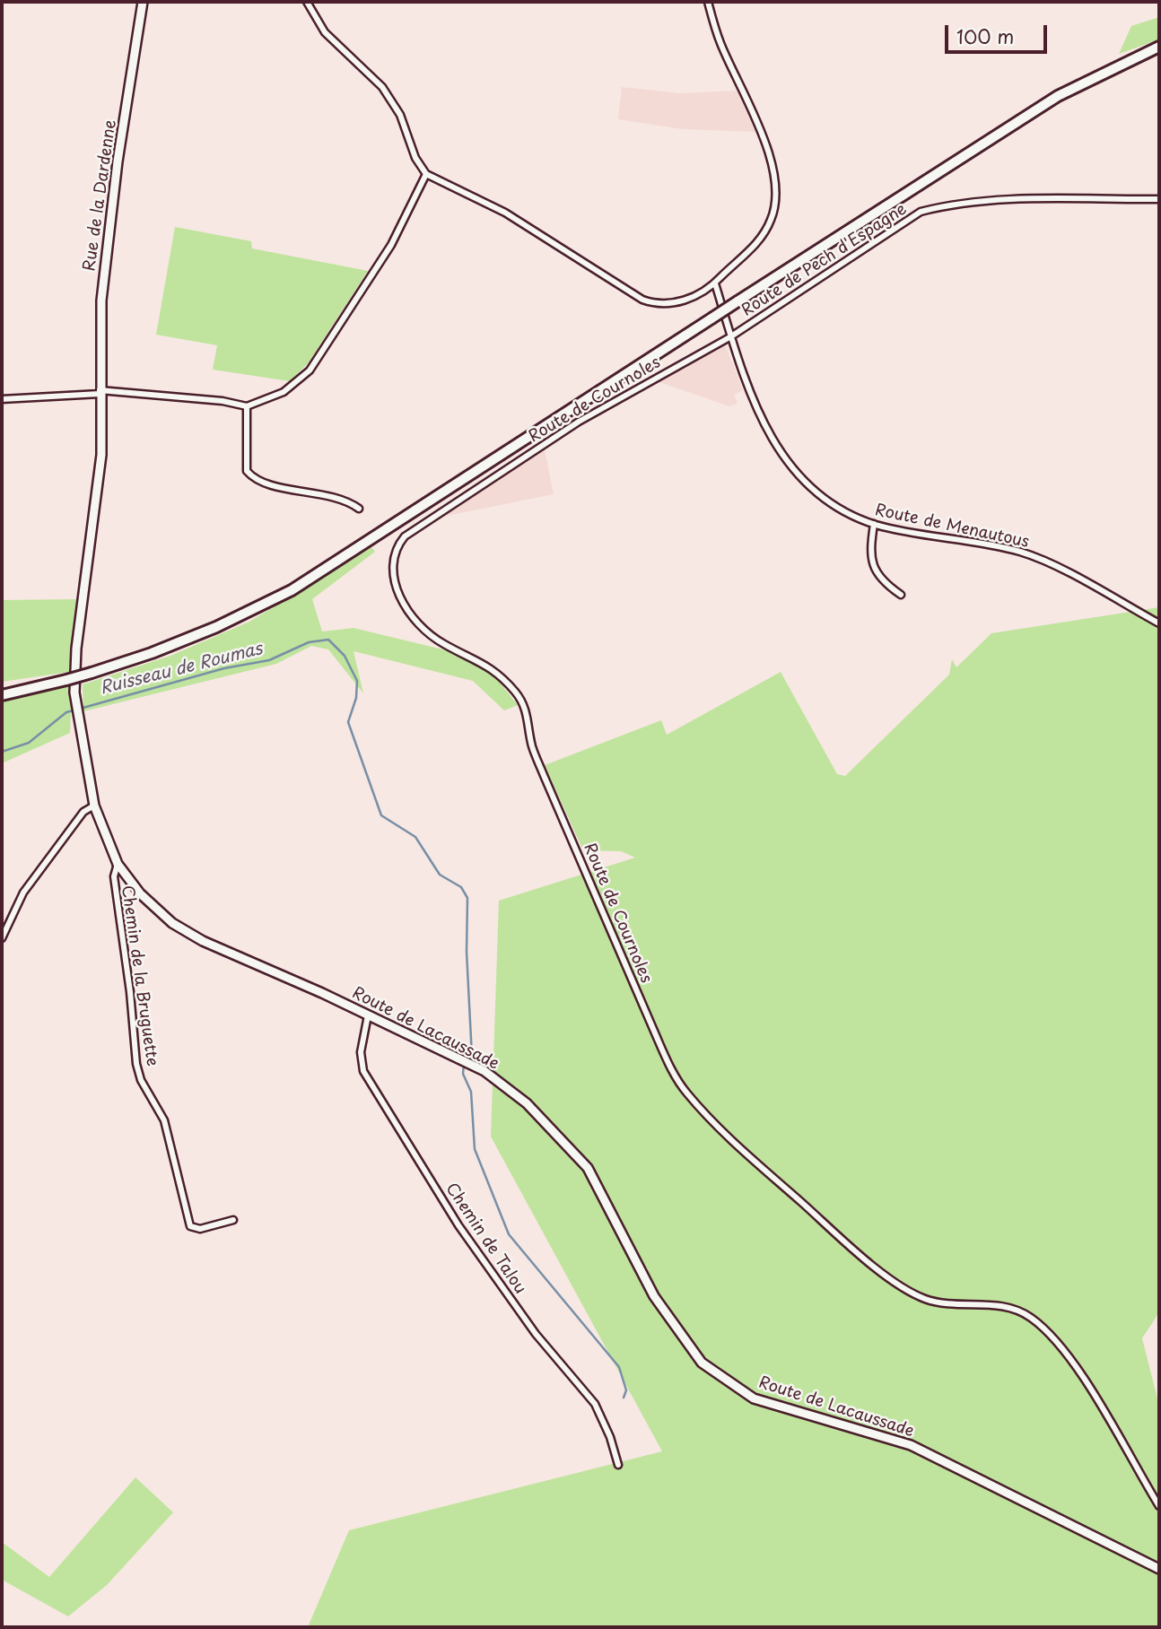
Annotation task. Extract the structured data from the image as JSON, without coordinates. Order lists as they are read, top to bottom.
{
  "streets": {
    "street": [
      "Rue de la Dardenne",
      "Route de Pech d'Espagne",
      "Route de Cournoles",
      "Route de Menautous",
      "Chemin de la Bruguette",
      "Route de Lacaussade",
      "Chemin de Talou"
    ]
  },
  "crossings": [
    ["Rue de la Dardenne", "Route de Lacaussade"],
    ["Route de Pech d'Espagne", "Route de Cournoles"],
    ["Route de Pech d'Espagne", "Route de Menautous"],
    ["Route de Cournoles", "Route de Menautous"],
    ["Chemin de la Bruguette", "Route de Lacaussade"],
    ["Route de Lacaussade", "Chemin de Talou"]
  ],
  "water": ["Ruisseau de Roumas"],
  "scale_bar": "100 m"
}
